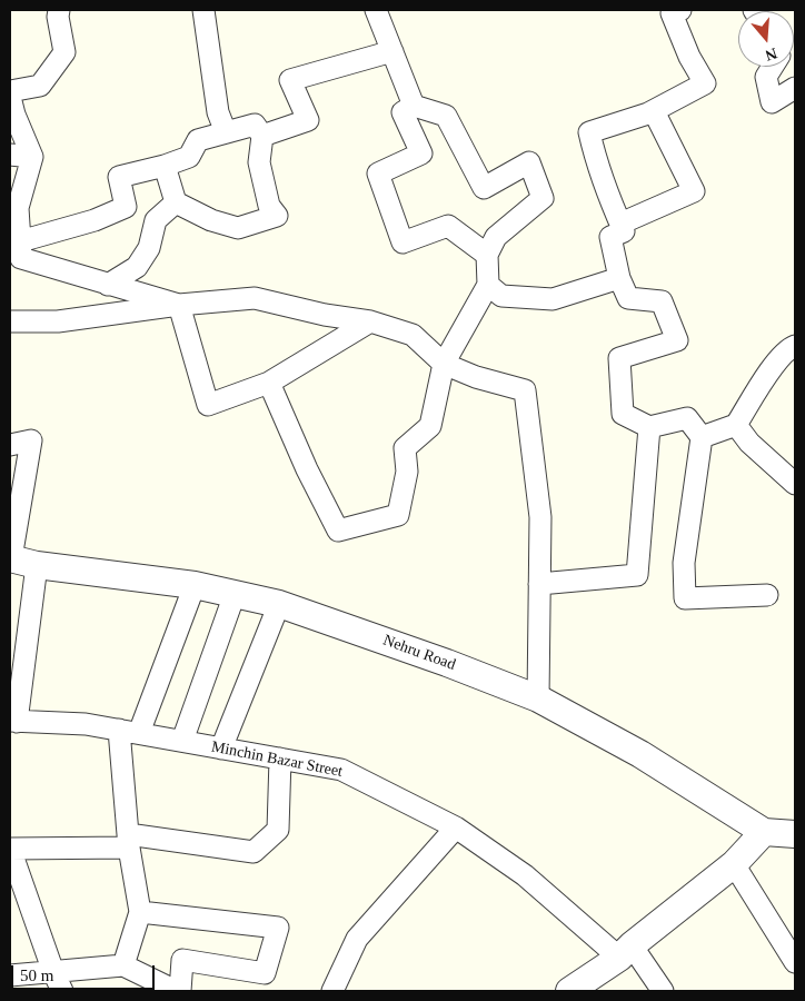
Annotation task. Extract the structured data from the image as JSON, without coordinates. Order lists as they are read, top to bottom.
{
  "streets": {
    "street": ["Nehru Road", "Minchin Bazar Street"]
  },
  "scale_bar": "50 m",
  "north": "bottom"
}
